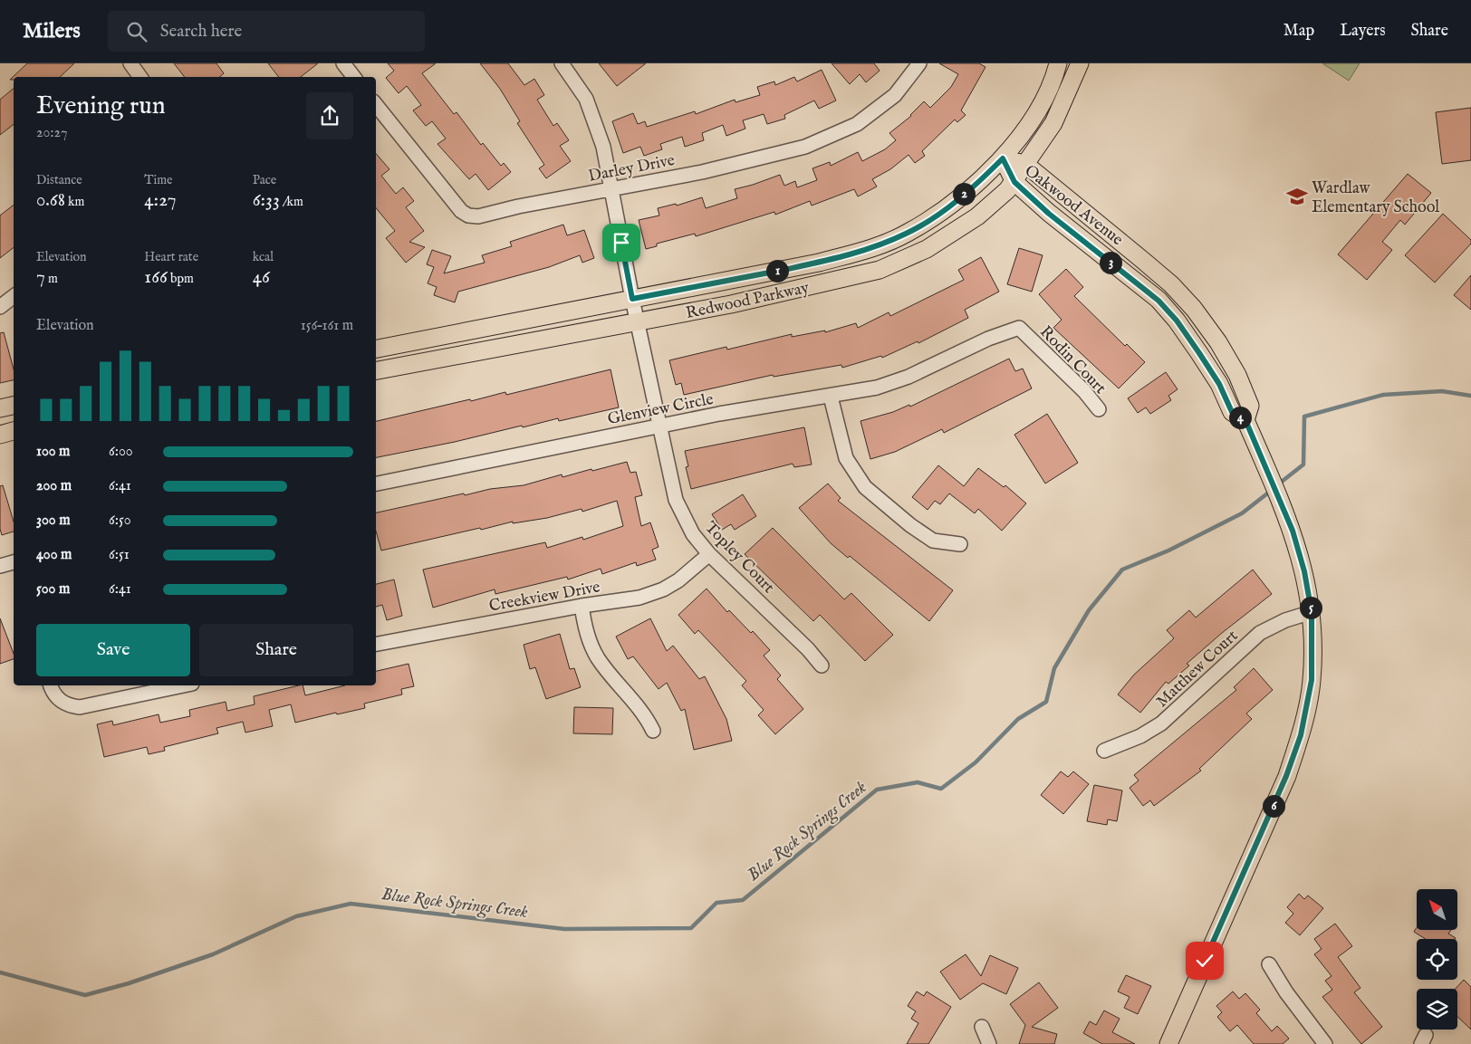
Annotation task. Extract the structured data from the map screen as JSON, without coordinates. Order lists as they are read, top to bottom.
{
  "streets": {
    "main road": ["Oakwood Avenue", "Redwood Parkway"],
    "street": [
      "Darley Drive",
      "Rodin Court",
      "Glenview Circle",
      "Topley Court",
      "Creekview Drive",
      "Matthew Court"
    ]
  },
  "crossings": [
    ["Darley Drive", "Topley Court"],
    ["Oakwood Avenue", "Redwood Parkway"],
    ["Oakwood Avenue", "Matthew Court"],
    ["Redwood Parkway", "Topley Court"],
    ["Rodin Court", "Glenview Circle"],
    ["Glenview Circle", "Topley Court"],
    ["Topley Court", "Creekview Drive"]
  ],
  "water": ["Blue Rock Springs Creek"],
  "places": {
    "school or university": ["Wardlaw Elementary School"]
  },
  "north": "top left",
  "page": {
    "header": "Milers",
    "search": "Search here",
    "nav": ["Map", "Layers", "Share"],
    "heading": ["Evening run", "20:27"],
    "stats": [
      ["Distance", "0.68 km"],
      ["Time", "4:27"],
      ["Pace", "6:33 /km"],
      ["Elevation", "7 m"],
      ["Heart rate", "166 bpm"],
      ["kcal", "46"]
    ],
    "pins": [
      "2",
      "3",
      "1",
      "4",
      "5",
      "6"
    ],
    "chart": ["Elevation", "156–161 m"],
    "list": [
      {
        "name": "100 m",
        "note": "6:00"
      },
      {
        "name": "200 m",
        "note": "6:41"
      },
      {
        "name": "300 m",
        "note": "6:50"
      },
      {
        "name": "400 m",
        "note": "6:51"
      },
      {
        "name": "500 m",
        "note": "6:41"
      }
    ],
    "buttons": ["Save", "Share"]
  }
}
